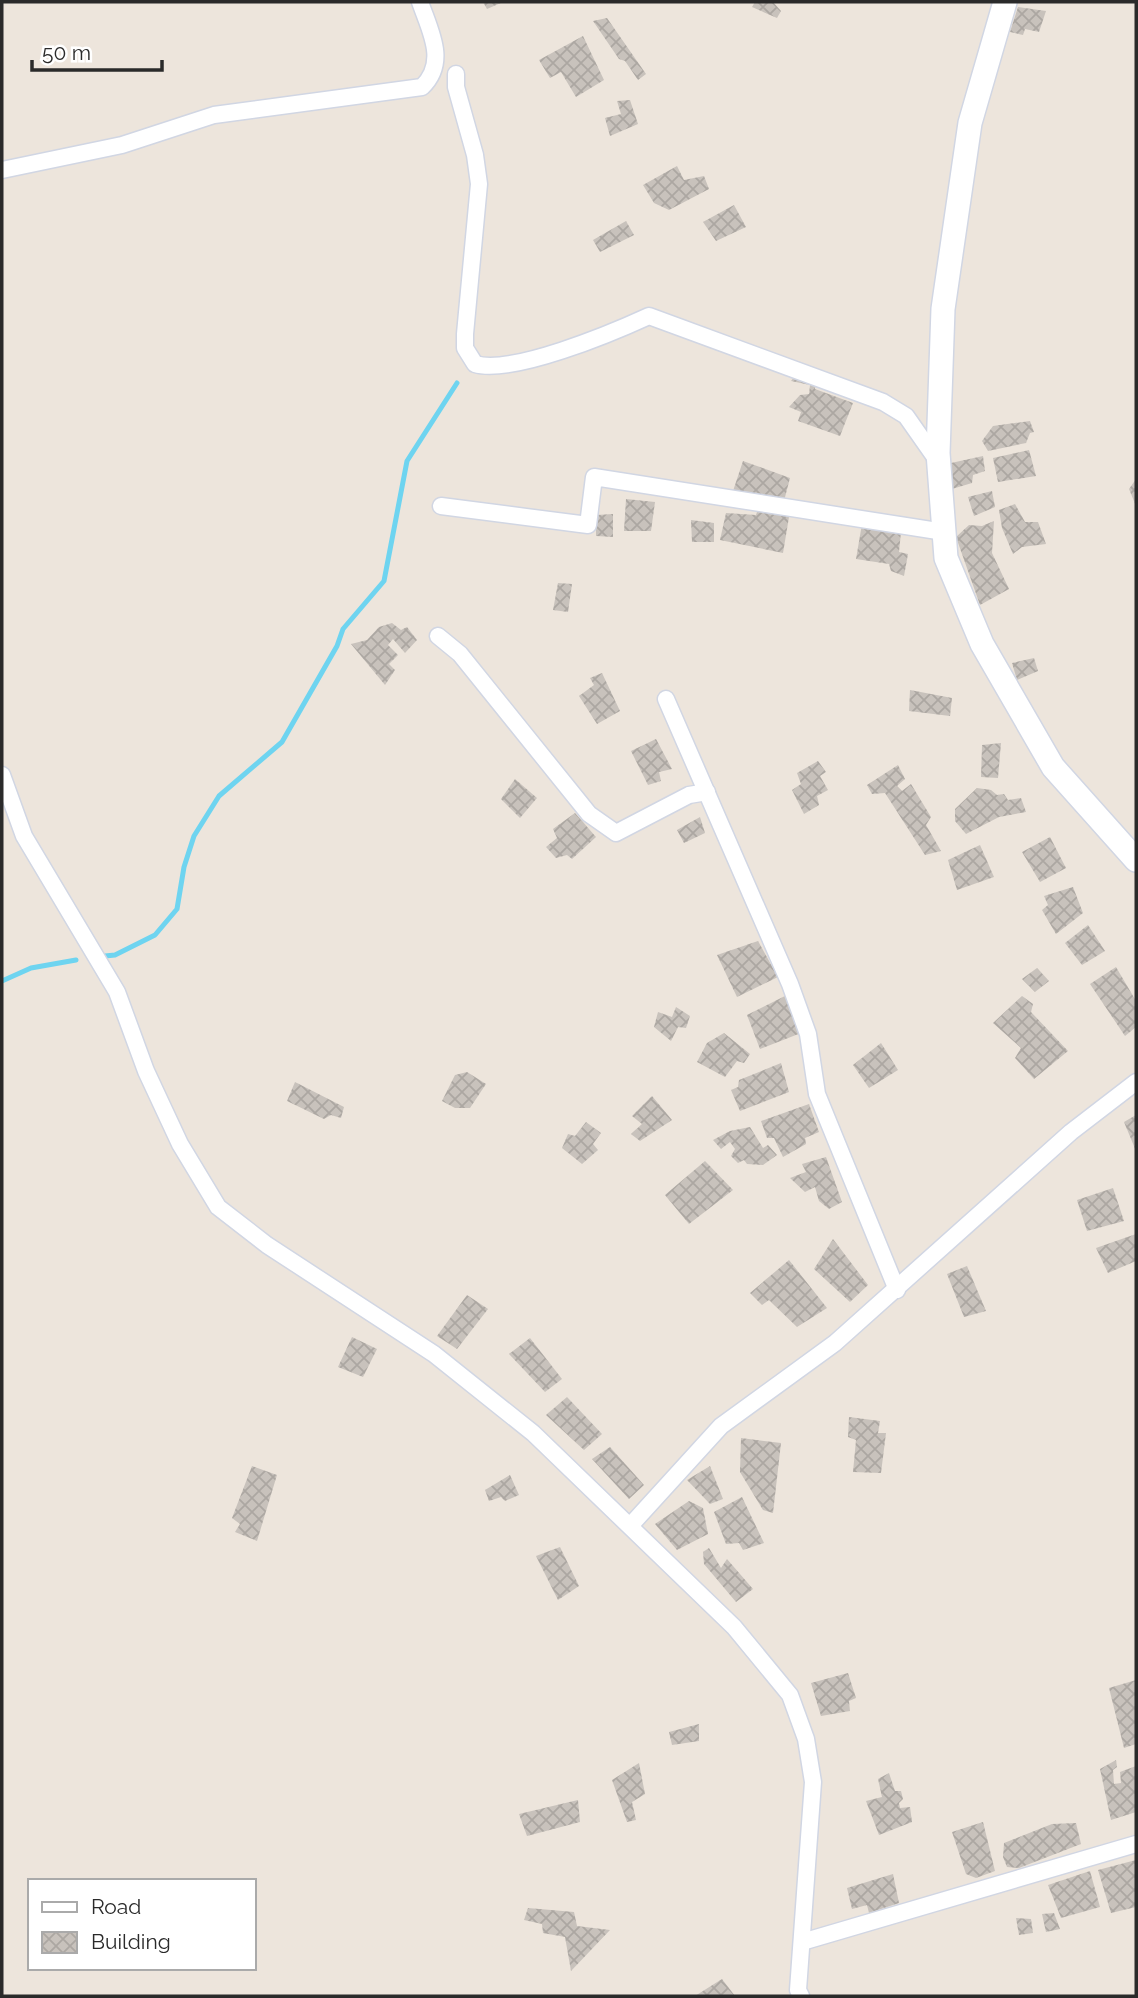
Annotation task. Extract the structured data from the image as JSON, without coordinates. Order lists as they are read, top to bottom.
{
  "legend": ["Road", "Building"],
  "scale_bar": "50 m"
}
